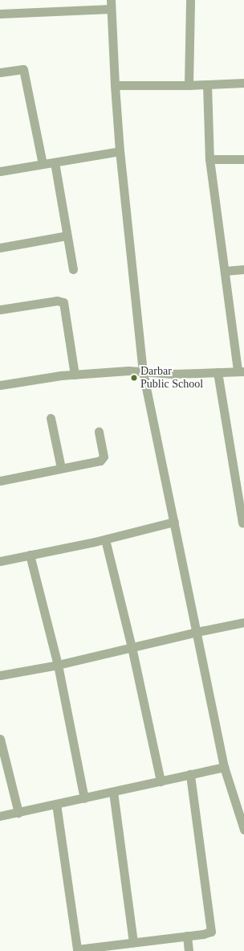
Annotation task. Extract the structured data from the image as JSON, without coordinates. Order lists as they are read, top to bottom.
{
  "places": ["Darbar Public School"]
}
